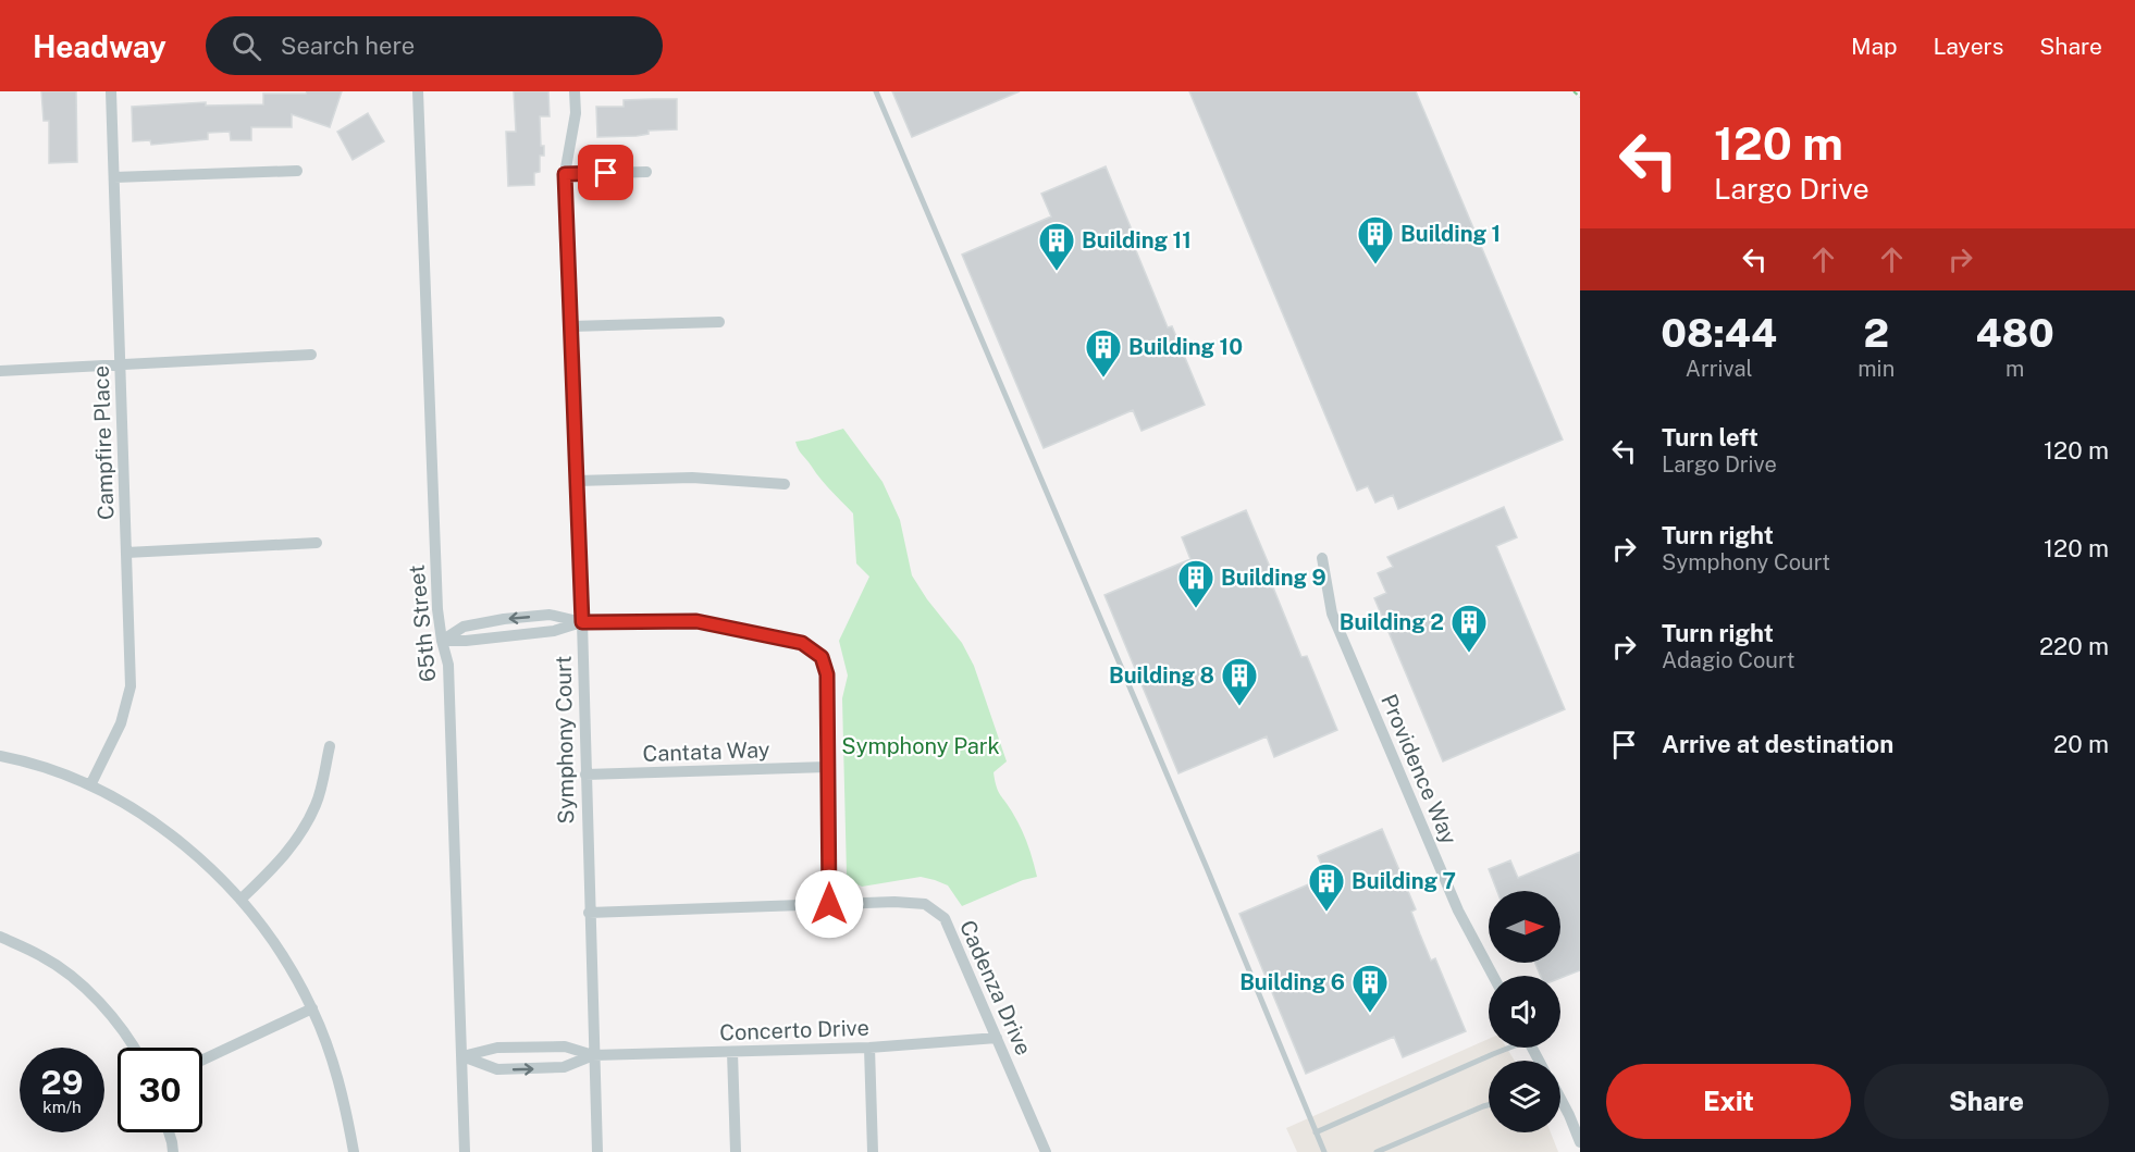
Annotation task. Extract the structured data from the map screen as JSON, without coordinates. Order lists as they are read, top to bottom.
{
  "streets": {
    "street": [
      "Campfire Place",
      "65th Street",
      "Symphony Court",
      "Cantata Way",
      "Providence Way",
      "Cadenza Drive",
      "Concerto Drive"
    ]
  },
  "crossings": [
    ["65th Street", "Concerto Drive"],
    ["Symphony Court", "Cantata Way"],
    ["Symphony Court", "Cadenza Drive"],
    ["Symphony Court", "Concerto Drive"],
    ["Cadenza Drive", "Concerto Drive"]
  ],
  "parks": ["Symphony Park"],
  "places": {
    "building": [
      "Building 1",
      "Building 11",
      "Building 10",
      "Building 9",
      "Building 2",
      "Building 8",
      "Building 7",
      "Building 6"
    ]
  },
  "north": "right",
  "page": {
    "header": "Headway",
    "search": "Search here",
    "nav": ["Map", "Layers", "Share"],
    "turn": ["120 m", "Largo Drive"],
    "eta": [
      "08:44",
      "Arrival",
      "2",
      "min",
      "480",
      "m"
    ],
    "list": [
      {
        "name": "Turn left",
        "note": "Largo Drive",
        "value": "120 m"
      },
      {
        "name": "Turn right",
        "note": "Symphony Court",
        "value": "120 m"
      },
      {
        "name": "Turn right",
        "note": "Adagio Court",
        "value": "220 m"
      },
      {
        "name": "Arrive at destination",
        "value": "20 m"
      }
    ],
    "speed": "29 km/h",
    "limit": "30",
    "buttons": ["Exit", "Share"]
  }
}
